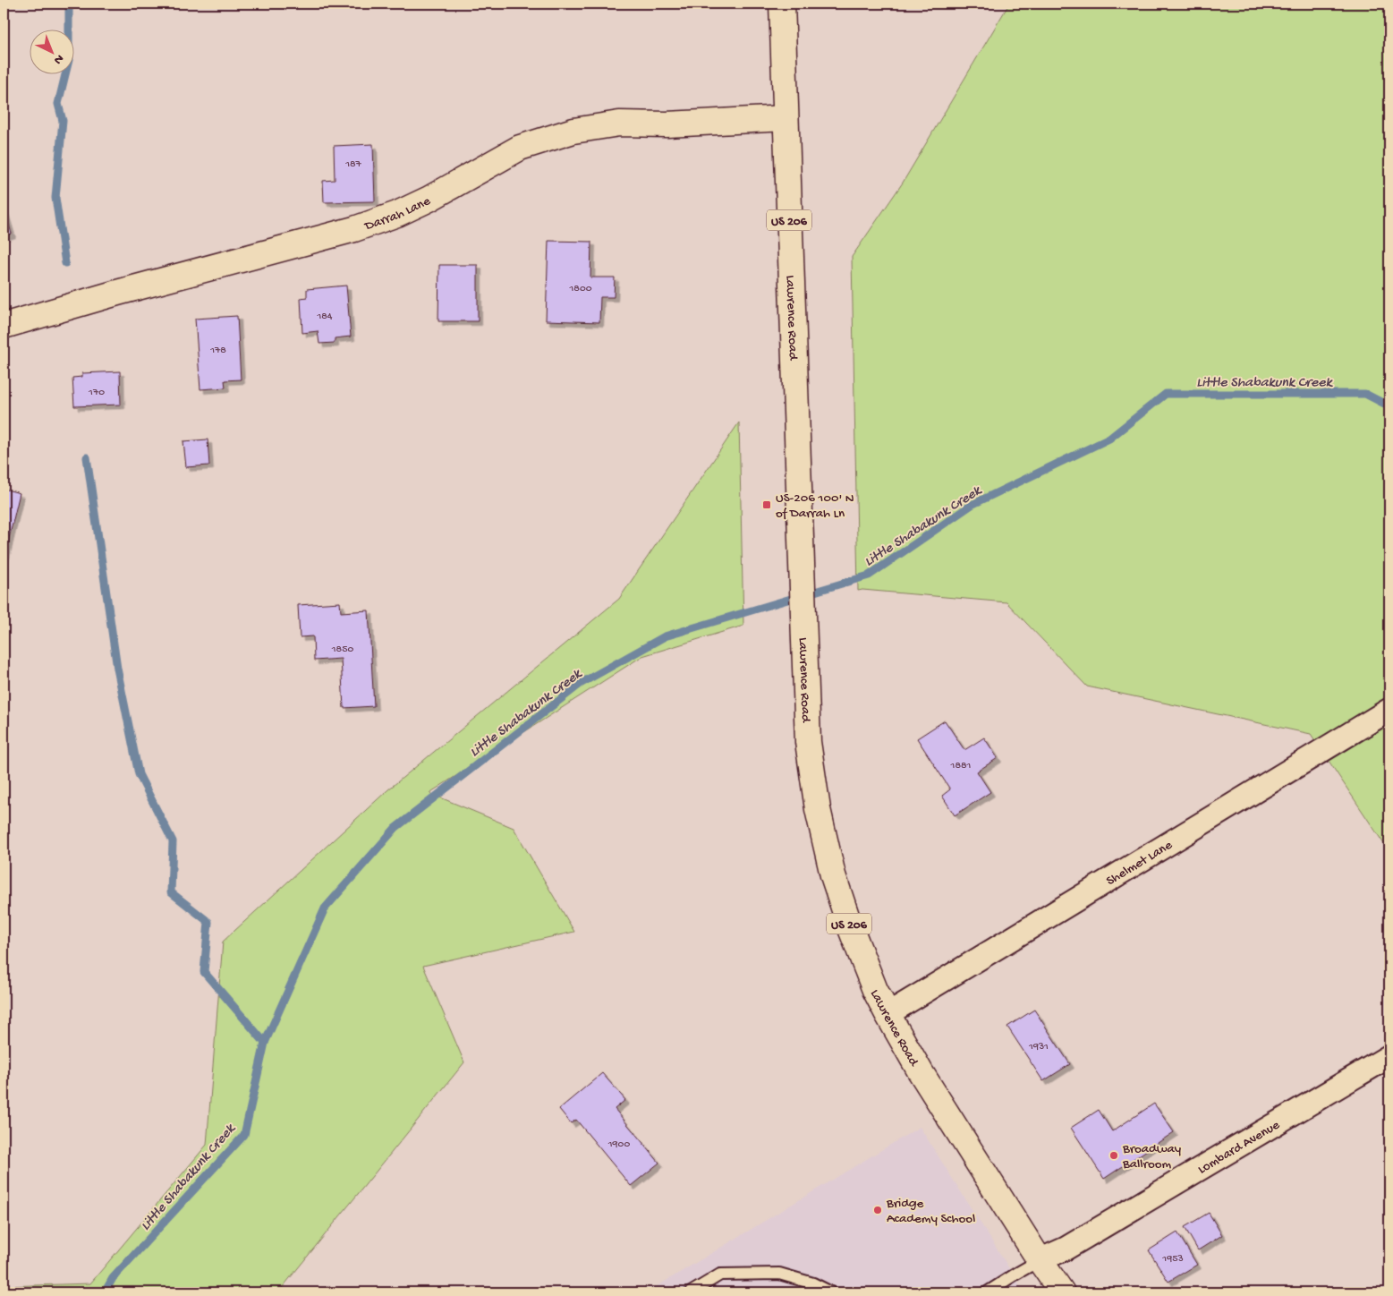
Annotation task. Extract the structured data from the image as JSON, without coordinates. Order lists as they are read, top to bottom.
{
  "streets": {
    "main road": ["Darrah Lane", "US 206", "Lawrence Road"],
    "street": ["Shelmet Lane", "Lombard Avenue"]
  },
  "crossings": [
    ["Darrah Lane", "Lawrence Road"],
    ["Lawrence Road", "Shelmet Lane"],
    ["Lawrence Road", "Lombard Avenue"]
  ],
  "water": ["Little Shabakunk Creek"],
  "places": {
    "transit": ["US-206 100' N of Darrah Ln"],
    "other": ["Broadway Ballroom", "Bridge Academy School"]
  },
  "house_numbers": [
    "187",
    "1800",
    "184",
    "178",
    "170",
    "1850",
    "1881",
    "1931",
    "1900",
    "1953"
  ],
  "north": "bottom right"
}
